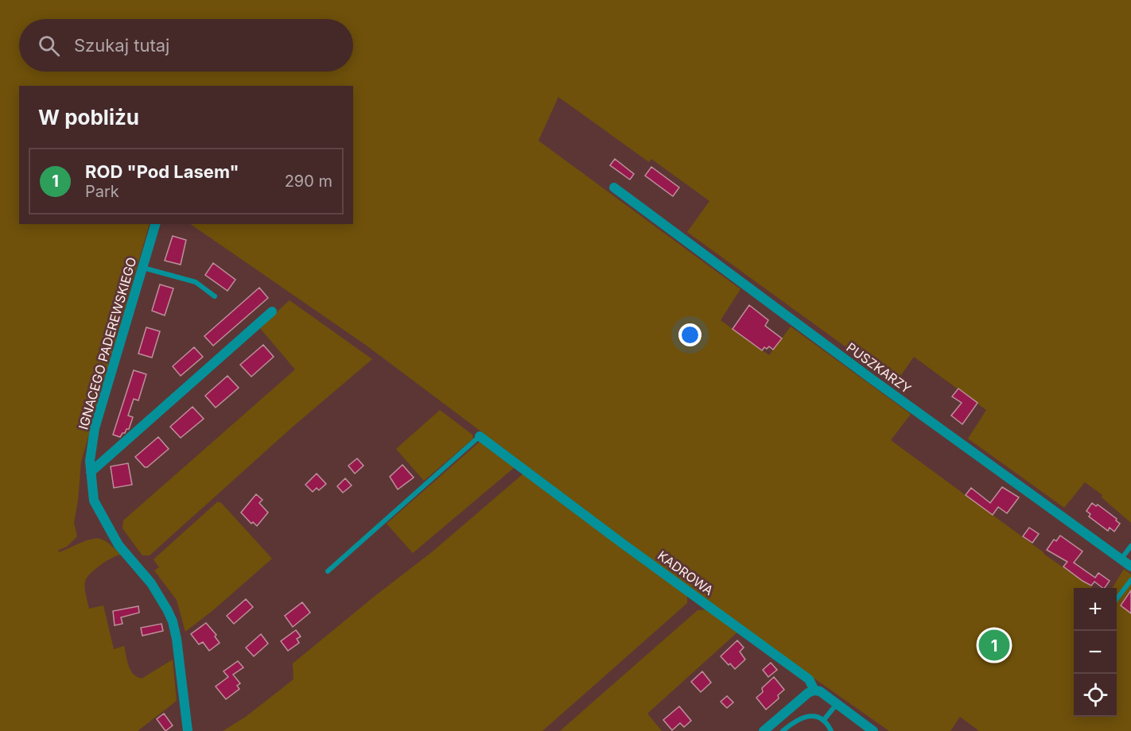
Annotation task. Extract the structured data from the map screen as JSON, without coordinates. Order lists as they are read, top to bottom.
{
  "streets": {
    "street": ["IGNACEGO PADEREWSKIEGO", "PUSZKARZY", "KADROWA"]
  },
  "page": {
    "search": "Szukaj tutaj",
    "heading": "W pobliżu",
    "list": [
      {
        "mark": "1",
        "name": "ROD \"Pod Lasem\"",
        "note": "Park",
        "value": "290 m"
      }
    ],
    "map_buttons": ["+", "−"],
    "pins": "1"
  }
}
